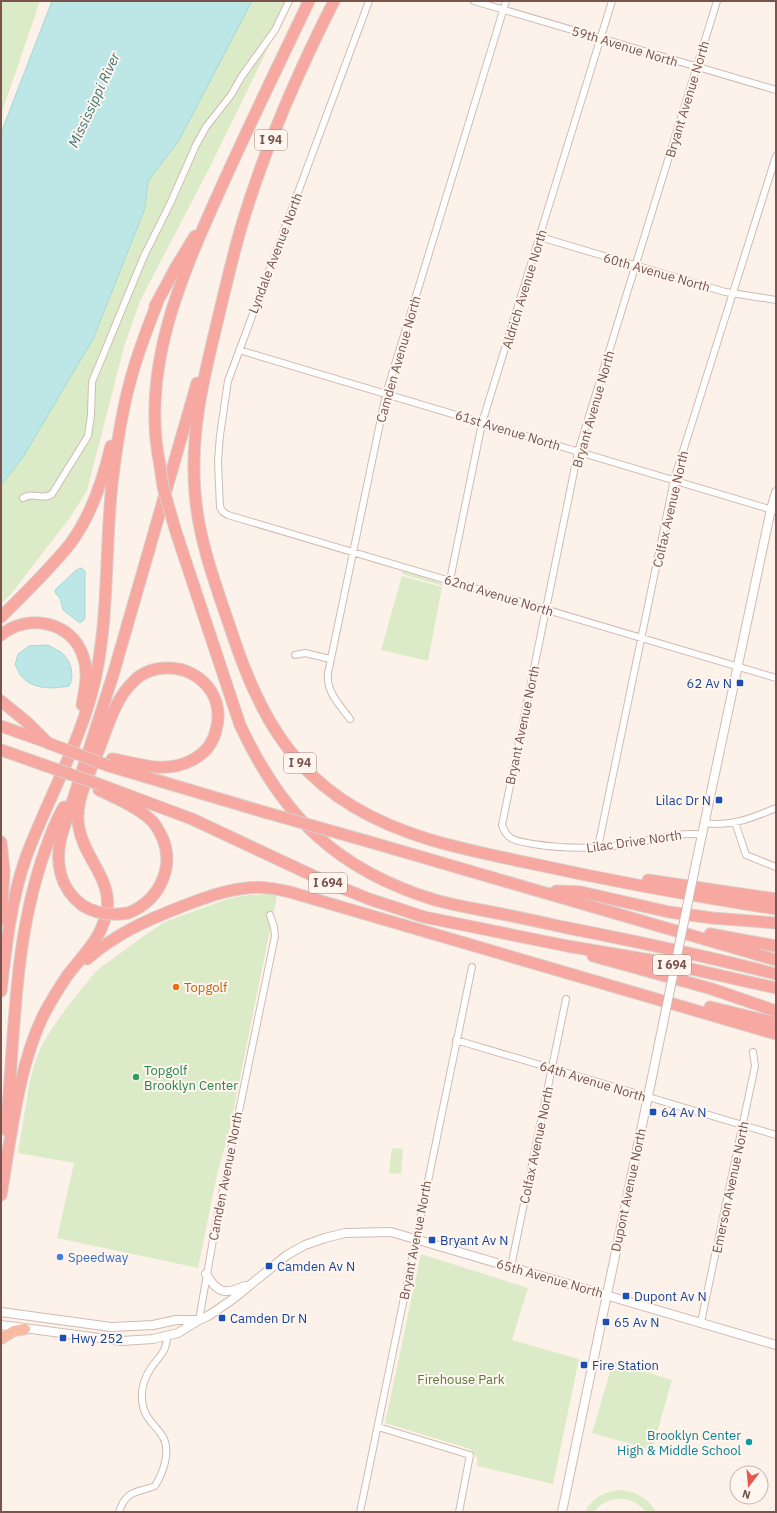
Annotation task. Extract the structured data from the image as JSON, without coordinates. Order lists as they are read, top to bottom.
{
  "streets": {
    "highway": ["I 94", "I 694"],
    "street": [
      "59th Avenue North",
      "Bryant Avenue North",
      "Lyndale Avenue North",
      "60th Avenue North",
      "Aldrich Avenue North",
      "Camden Avenue North",
      "61st Avenue North",
      "Colfax Avenue North",
      "62nd Avenue North",
      "Lilac Drive North",
      "64th Avenue North",
      "Emerson Avenue North",
      "Dupont Avenue North",
      "65th Avenue North"
    ]
  },
  "crossings": [
    ["59th Avenue North", "Bryant Avenue North"],
    ["59th Avenue North", "Aldrich Avenue North"],
    ["59th Avenue North", "Camden Avenue North"],
    ["Bryant Avenue North", "60th Avenue North"],
    ["Bryant Avenue North", "61st Avenue North"],
    ["Bryant Avenue North", "62nd Avenue North"],
    ["Bryant Avenue North", "Lilac Drive North"],
    ["Bryant Avenue North", "64th Avenue North"],
    ["Bryant Avenue North", "65th Avenue North"],
    ["Lyndale Avenue North", "61st Avenue North"],
    ["Lyndale Avenue North", "62nd Avenue North"],
    ["60th Avenue North", "Aldrich Avenue North"],
    ["60th Avenue North", "Colfax Avenue North"],
    ["Aldrich Avenue North", "61st Avenue North"],
    ["Aldrich Avenue North", "62nd Avenue North"],
    ["Camden Avenue North", "61st Avenue North"],
    ["Camden Avenue North", "62nd Avenue North"],
    ["Camden Avenue North", "65th Avenue North"],
    ["61st Avenue North", "Colfax Avenue North"],
    ["61st Avenue North", "Dupont Avenue North"],
    ["Colfax Avenue North", "62nd Avenue North"],
    ["Colfax Avenue North", "Lilac Drive North"],
    ["Colfax Avenue North", "64th Avenue North"],
    ["Colfax Avenue North", "65th Avenue North"],
    ["62nd Avenue North", "Dupont Avenue North"],
    ["Lilac Drive North", "Dupont Avenue North"],
    ["64th Avenue North", "Emerson Avenue North"],
    ["64th Avenue North", "Dupont Avenue North"],
    ["Emerson Avenue North", "65th Avenue North"],
    ["Dupont Avenue North", "65th Avenue North"]
  ],
  "water": ["Mississippi River"],
  "parks": ["Firehouse Park"],
  "places": {
    "transit": [
      "62 Av N",
      "Lilac Dr N",
      "64 Av N",
      "Bryant Av N",
      "Camden Av N",
      "Dupont Av N",
      "Camden Dr N",
      "65 Av N",
      "Hwy 252",
      "Fire Station"
    ],
    "other": [
      "Topgolf",
      "Topgolf Brooklyn Center",
      "Speedway",
      "Brooklyn Center High & Middle School"
    ]
  },
  "north": "bottom"
}
